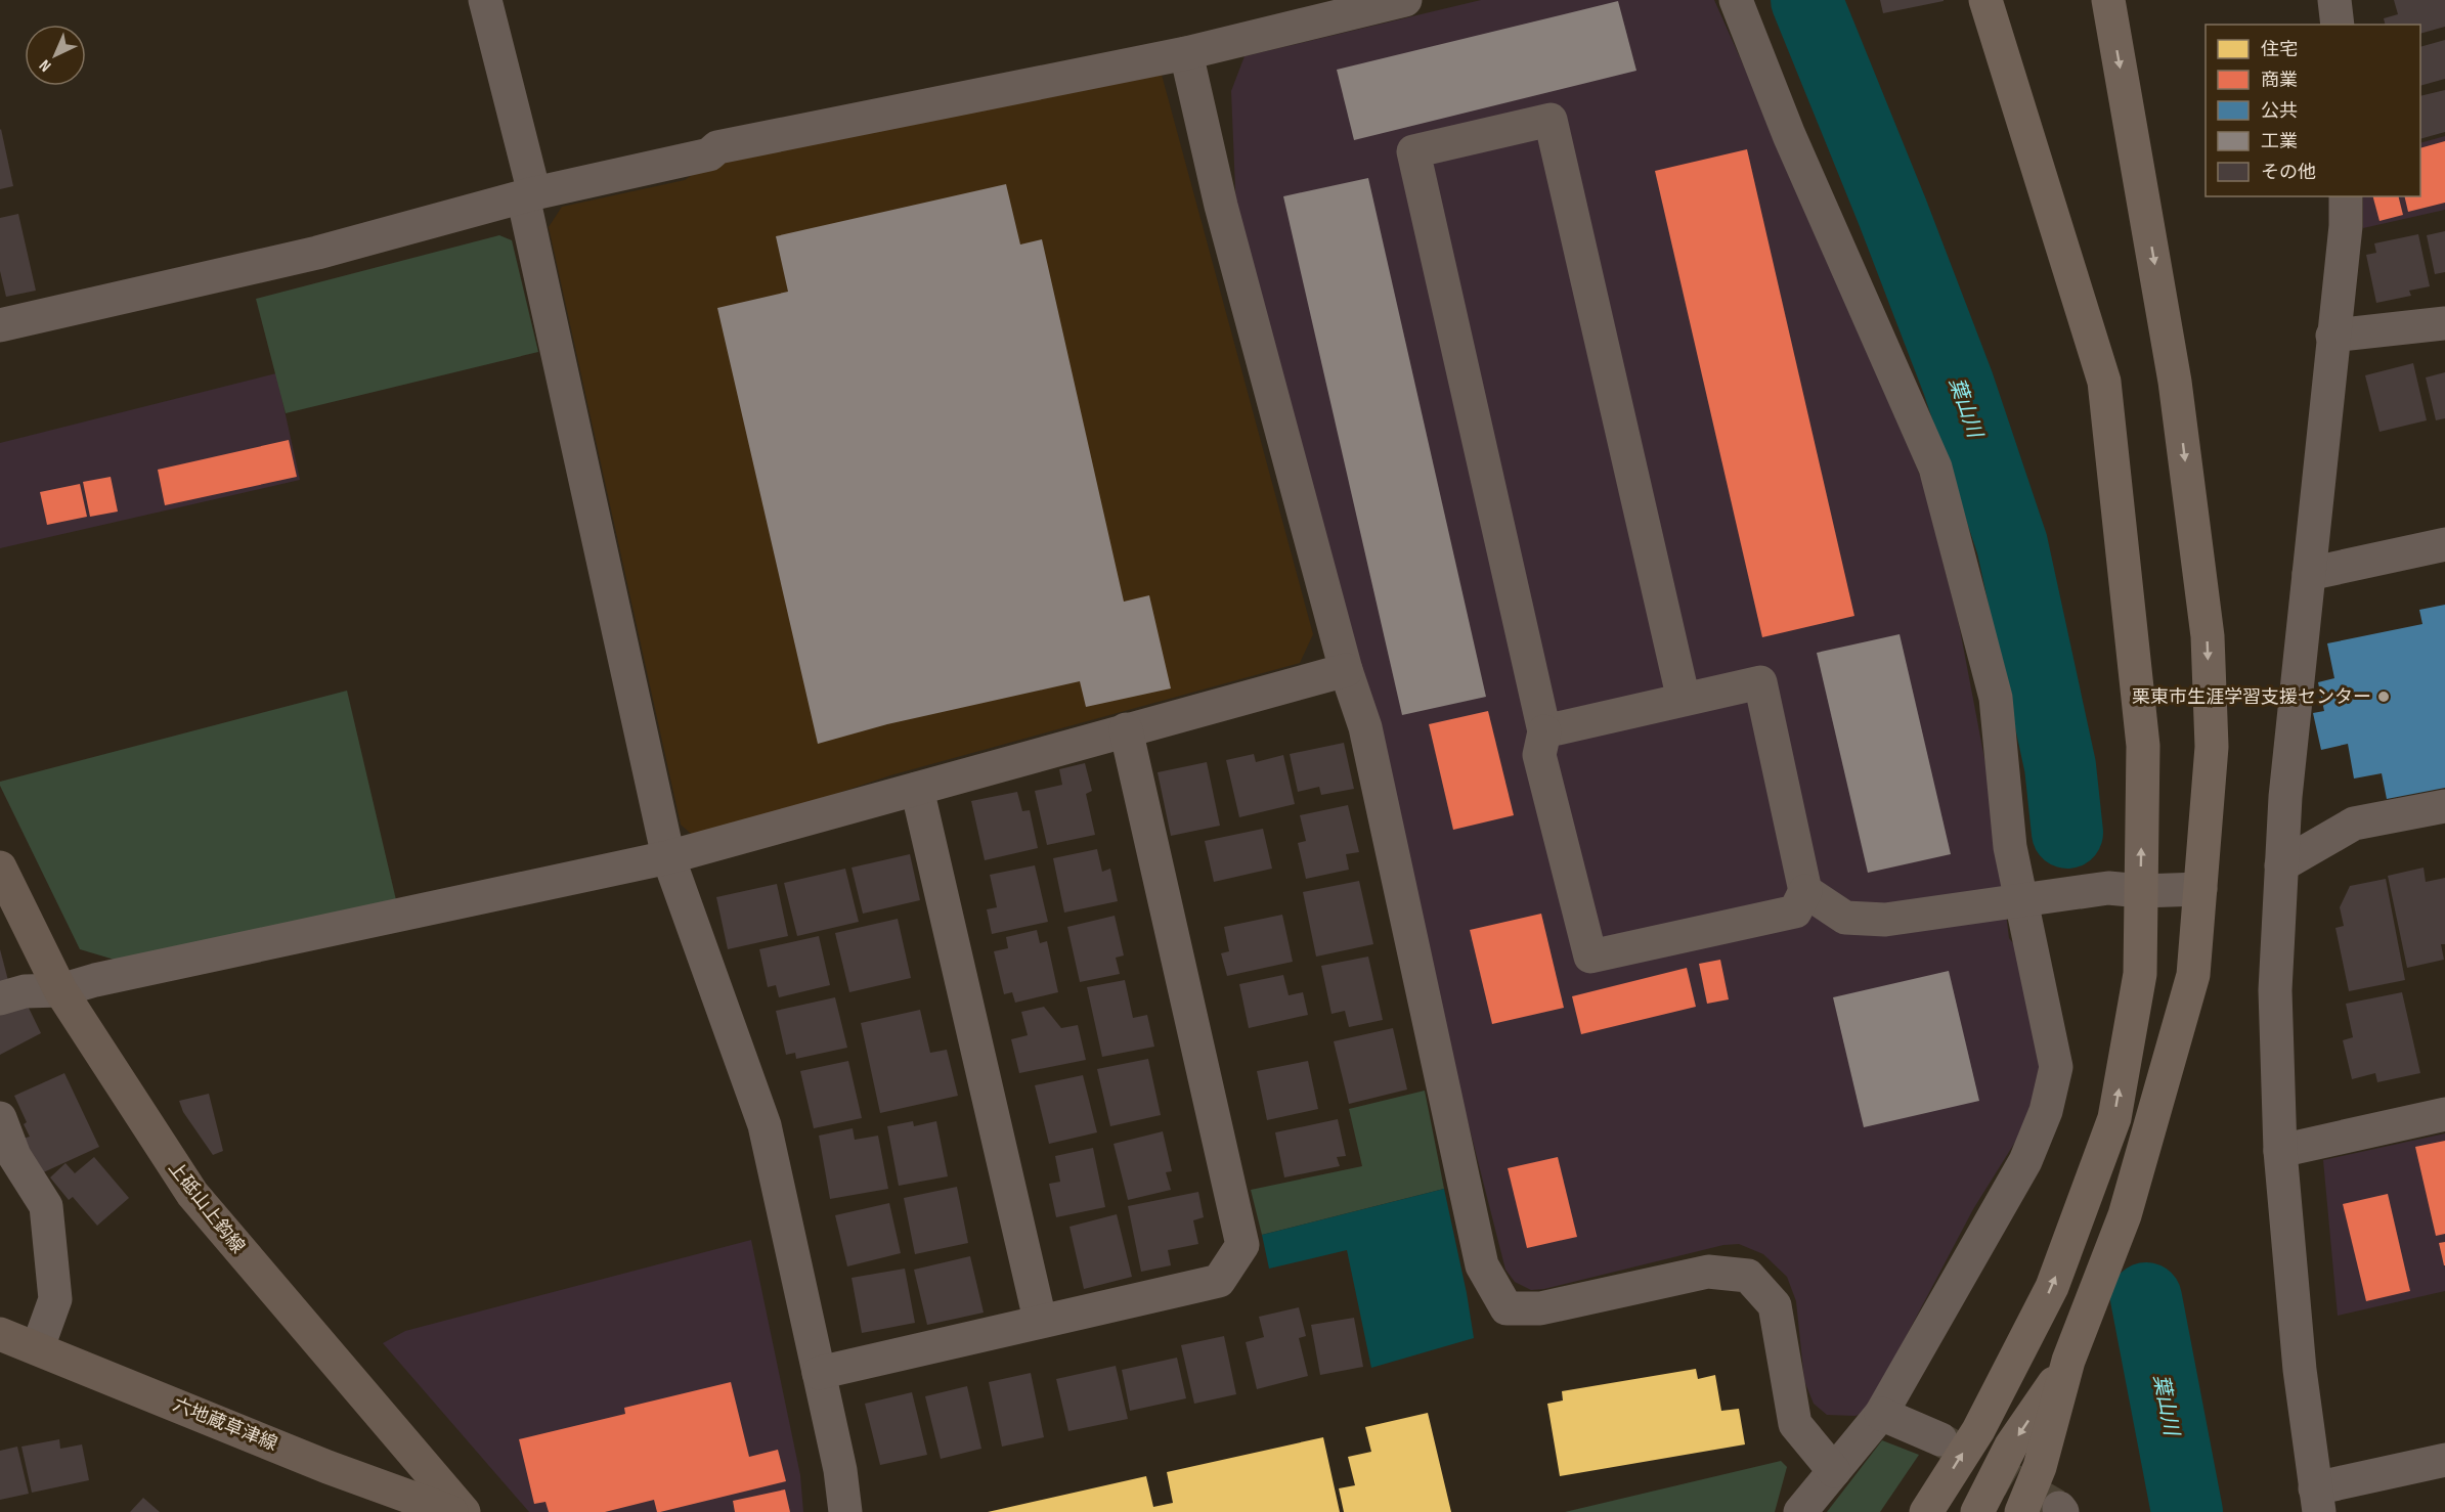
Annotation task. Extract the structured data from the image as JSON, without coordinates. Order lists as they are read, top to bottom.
{
  "streets": {
    "main road": ["上砥山上鈎線", "六地蔵草津線"]
  },
  "water": ["葉山川"],
  "places": ["栗東市生涯学習支援センター"],
  "legend": [
    "住宅",
    "商業",
    "公共",
    "工業",
    "その他"
  ],
  "north": "bottom left"
}
